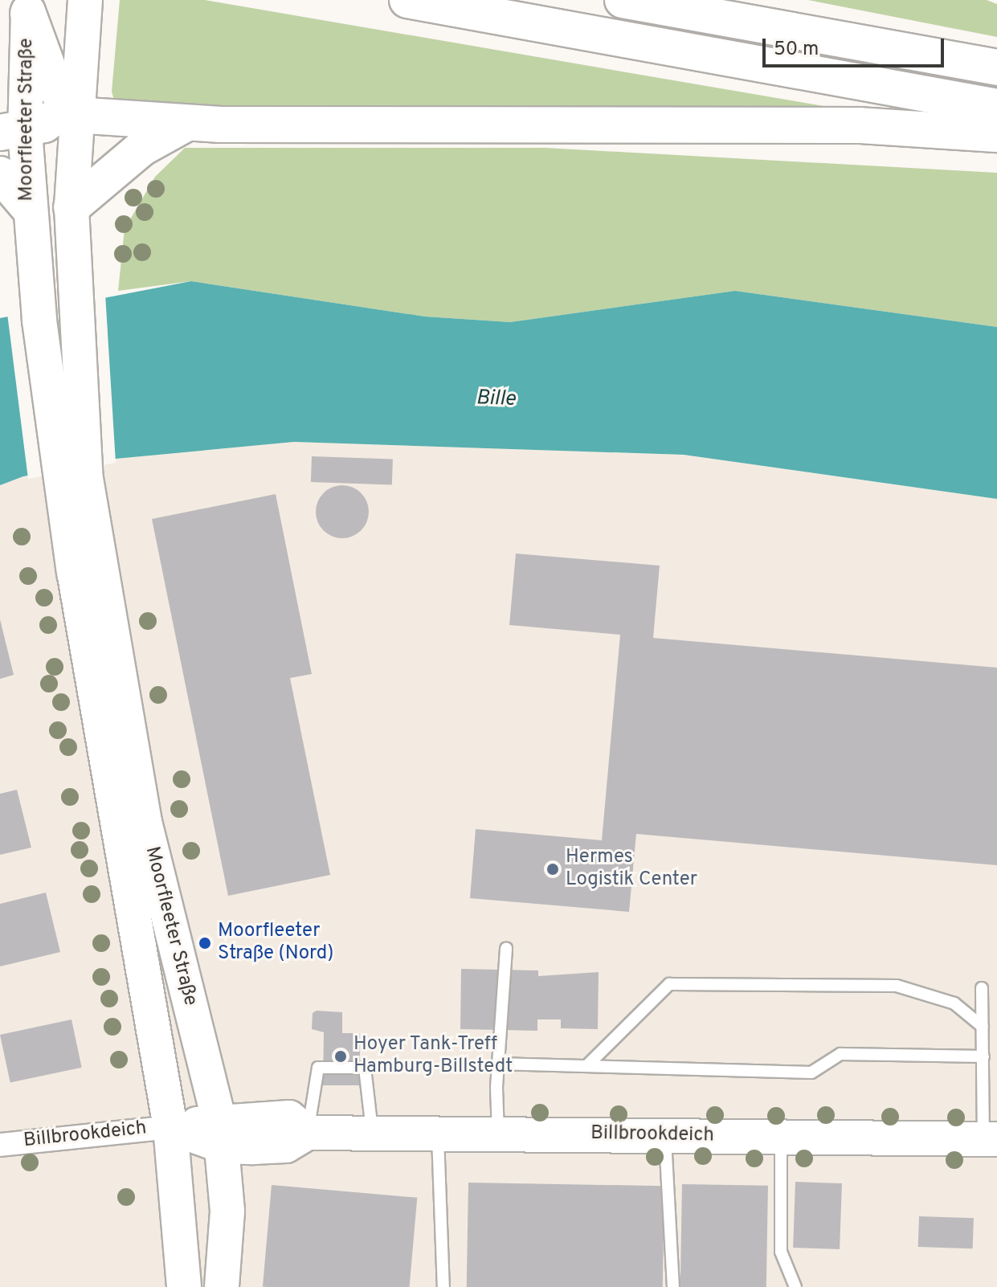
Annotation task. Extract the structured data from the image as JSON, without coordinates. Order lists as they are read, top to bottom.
{
  "streets": {
    "main road": ["Moorfleeter Straße", "Billbrookdeich"]
  },
  "crossings": [
    ["Moorfleeter Straße", "Billbrookdeich"]
  ],
  "water": ["Bille"],
  "places": ["Hermes Logistik Center", "Moorfleeter Straße (Nord)", "Hoyer Tank-Treff Hamburg-Billstedt"],
  "scale_bar": "50 m"
}
